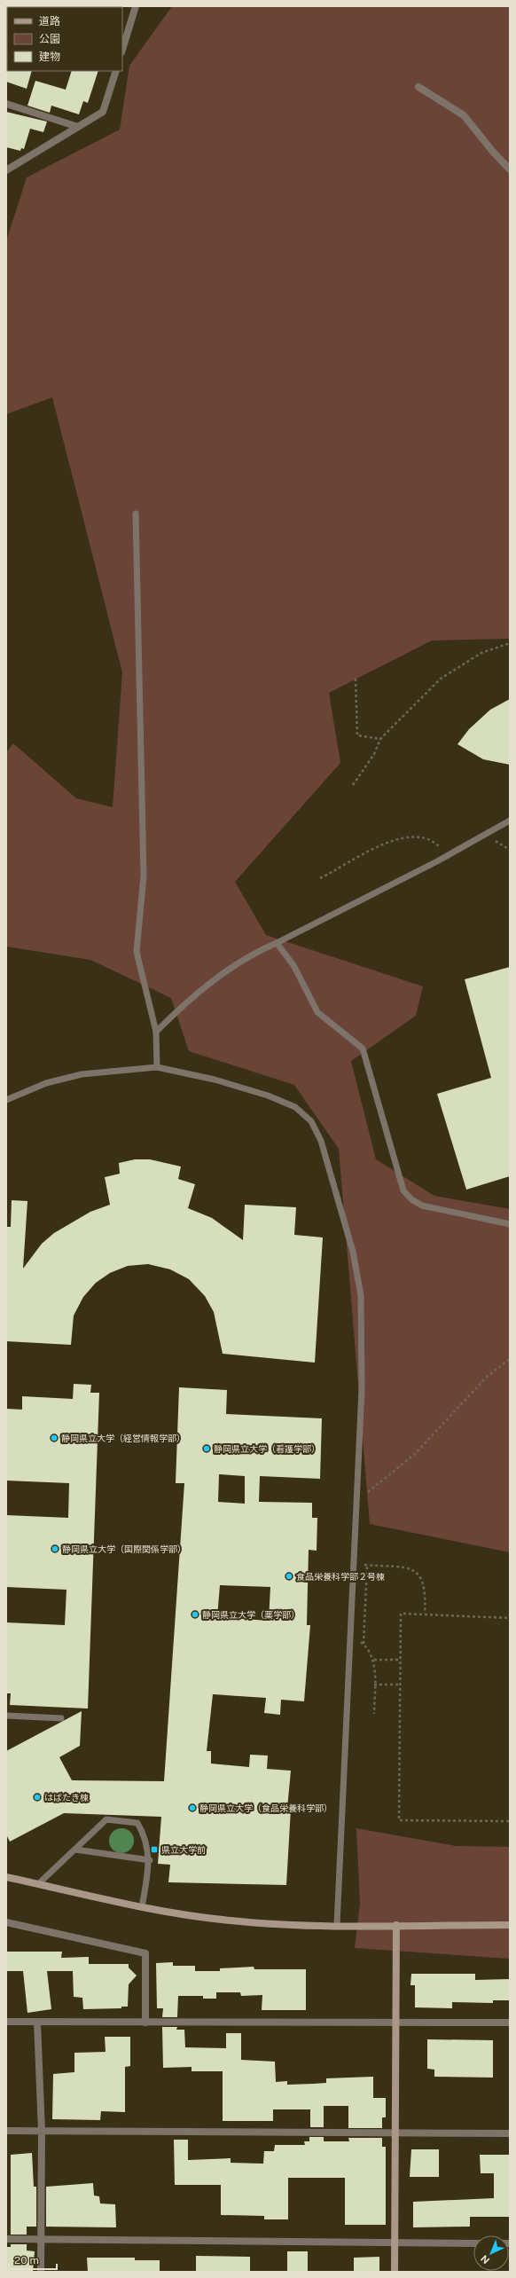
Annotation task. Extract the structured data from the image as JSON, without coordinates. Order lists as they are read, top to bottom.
{
  "places": {
    "other": [
      "静岡県立大学（経営情報学部）",
      "静岡県立大学（看護学部）",
      "静岡県立大学（国際関係学部）",
      "食品栄養科学部２号棟",
      "静岡県立大学（薬学部）",
      "はばたき棟",
      "静岡県立大学（食品栄養科学部）"
    ],
    "transit": ["県立大学前"]
  },
  "legend": ["道路", "公園", "建物"],
  "scale_bar": "20 m",
  "north": "bottom left"
}
